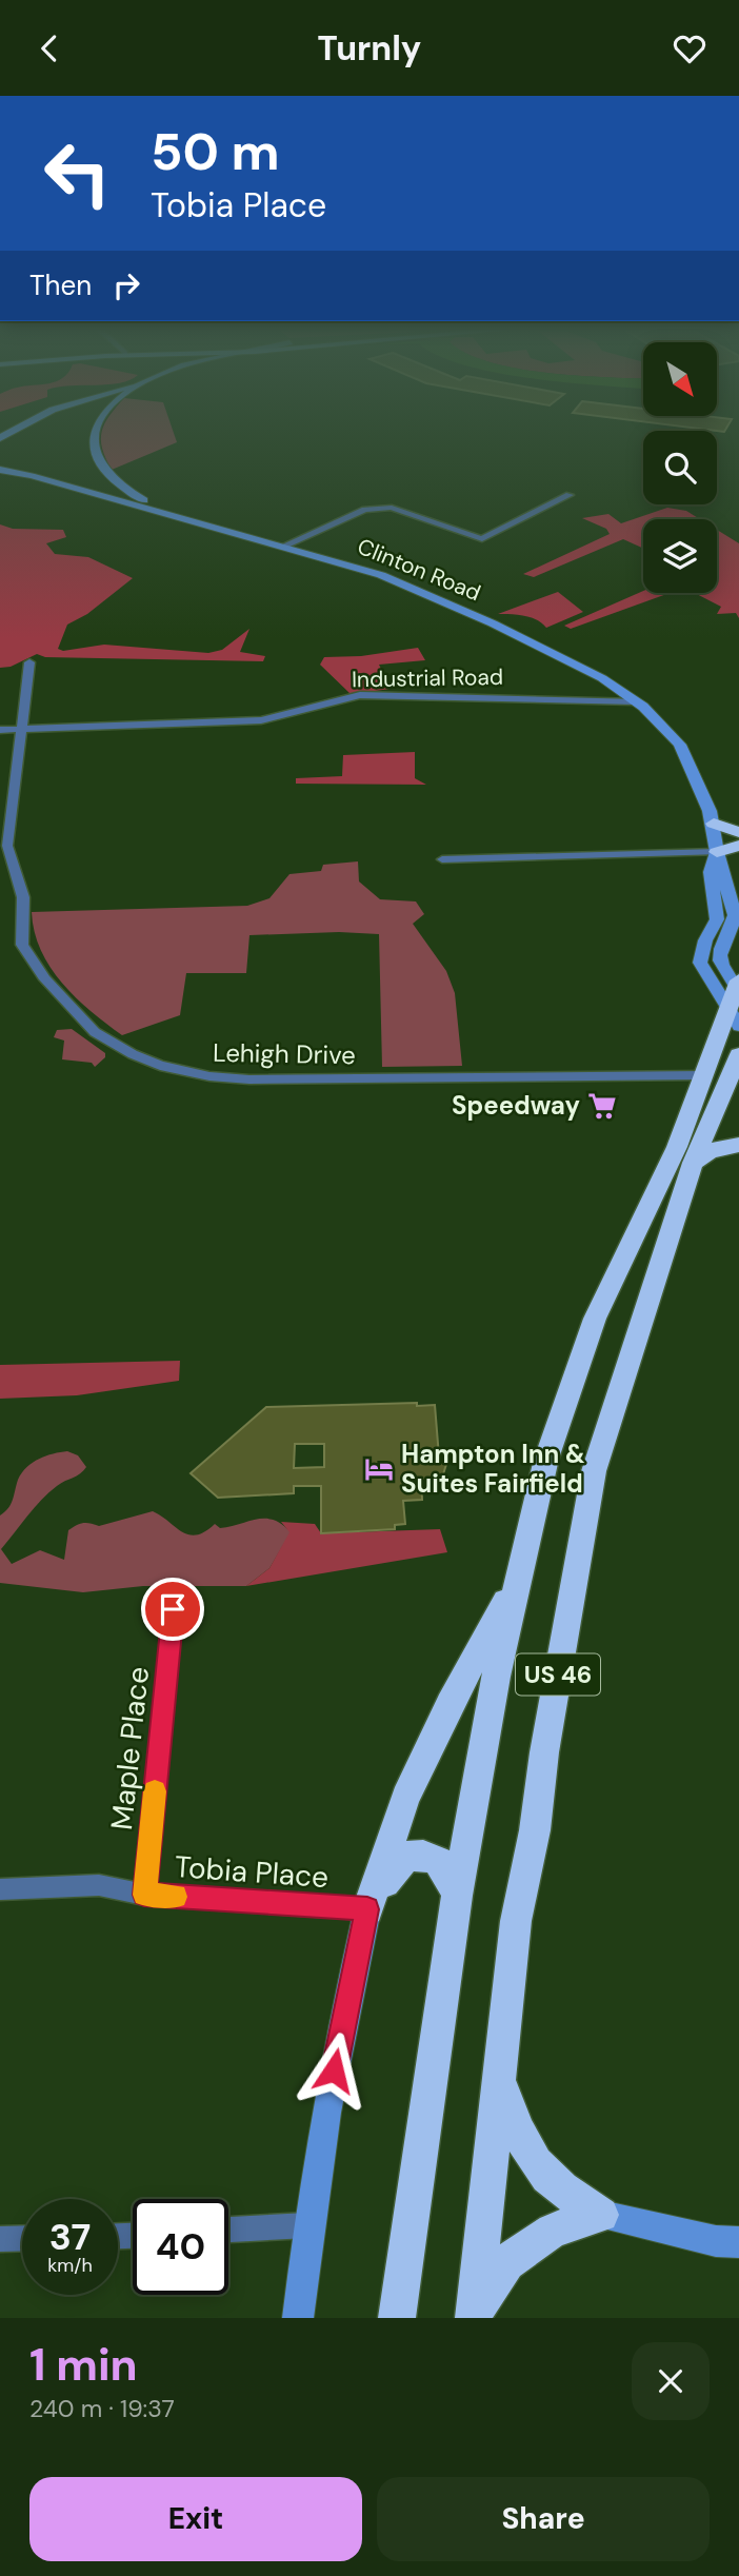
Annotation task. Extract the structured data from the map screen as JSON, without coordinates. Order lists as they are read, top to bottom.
{
  "streets": {
    "highway": ["US 46"],
    "street": [
      "Clinton Road",
      "Industrial Road",
      "Lehigh Drive",
      "Maple Place",
      "Tobia Place"
    ]
  },
  "crossings": [
    ["Clinton Road", "Industrial Road"],
    ["Industrial Road", "Lehigh Drive"],
    ["Lehigh Drive", "US 46"],
    ["Maple Place", "Tobia Place"]
  ],
  "places": {
    "supermarket": ["Speedway"],
    "hotel": ["Hampton Inn & Suites Fairfield"]
  },
  "north": "bottom right",
  "page": {
    "header": "Turnly",
    "turn": ["50 m", "Tobia Place"],
    "then": "Then",
    "speed": "37 km/h",
    "limit": "40",
    "heading": ["1 min", "240 m · 19:37"],
    "buttons": ["Exit", "Share"]
  }
}
